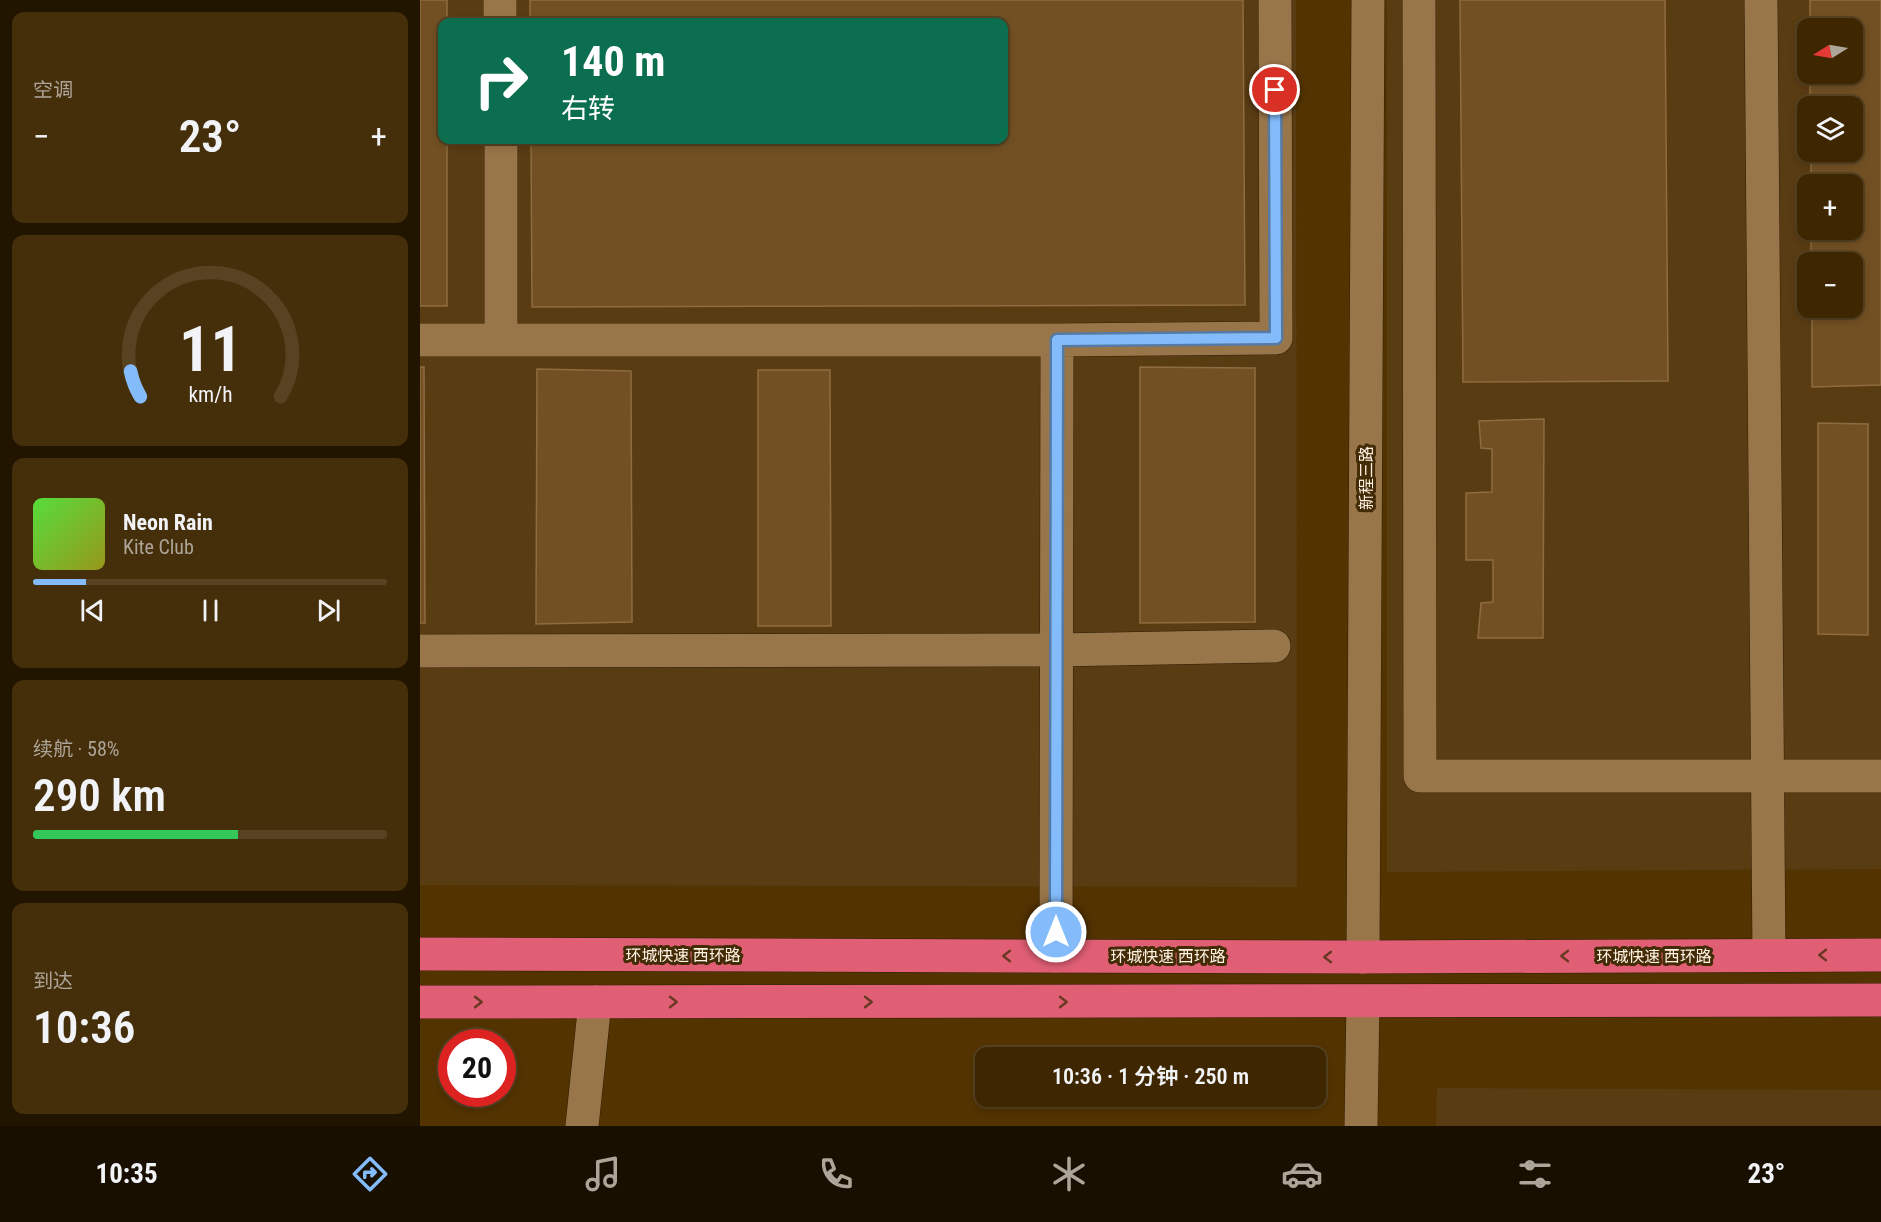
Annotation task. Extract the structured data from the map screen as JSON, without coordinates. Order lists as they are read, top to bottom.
{
  "streets": {
    "highway": ["环城快速 西环路"],
    "street": ["新程三路"]
  },
  "crossings": [
    ["新程三路", "环城快速 西环路"]
  ],
  "north": "left",
  "page": {
    "tile": [
      "空调",
      ["续航 · 58%", "290 km"],
      ["到达", "10:36"]
    ],
    "map_buttons": ["+", "−"],
    "turn": ["140 m", "右转"],
    "heat": ["−", "23°", "+"],
    "song": ["Neon Rain", "Kite Club"],
    "limit": "20",
    "trip": "10:36 · 1 分钟 · 250 m",
    "tabs": ["10:35", "23°"],
    "gauge": ["11", "km/h"]
  }
}
